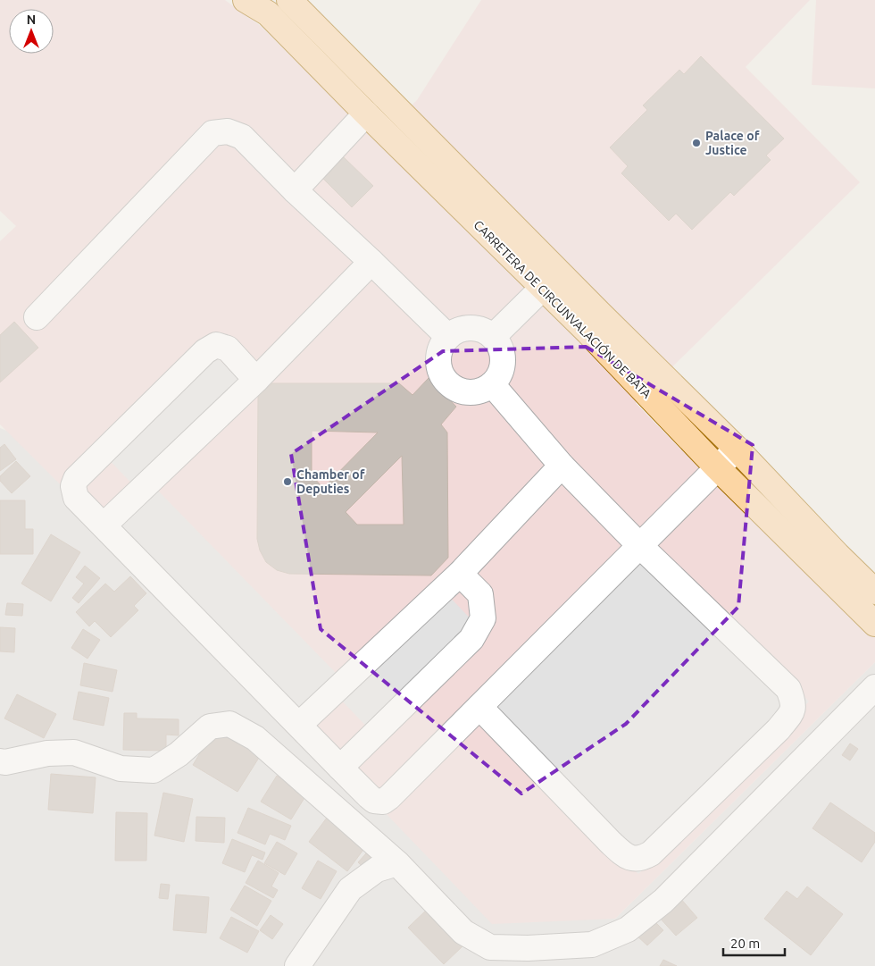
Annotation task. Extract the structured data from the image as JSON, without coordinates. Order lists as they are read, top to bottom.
{
  "streets": {
    "main road": ["CARRETERA DE CIRCUNVALACIÓN DE BATA"]
  },
  "places": ["Palace of Justice", "Chamber of Deputies"],
  "scale_bar": "20 m",
  "north": "top"
}
